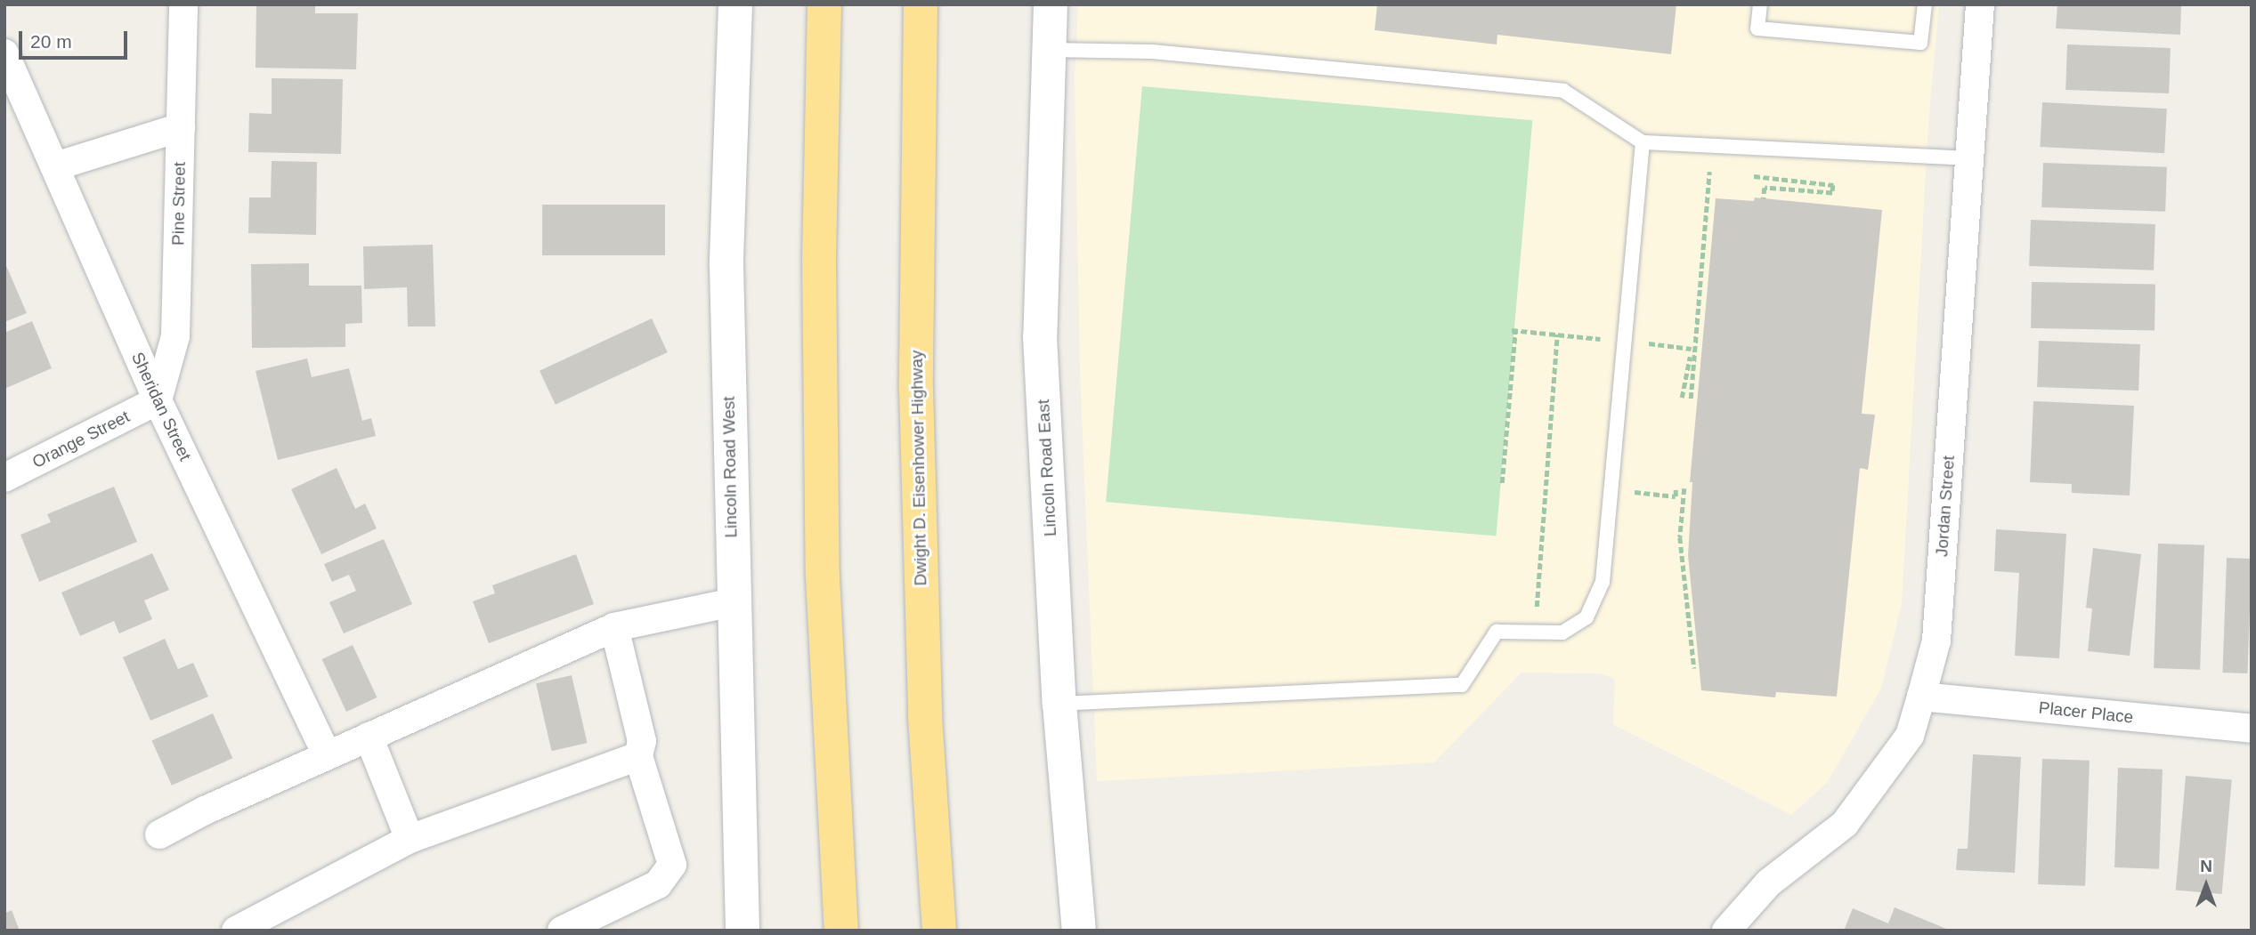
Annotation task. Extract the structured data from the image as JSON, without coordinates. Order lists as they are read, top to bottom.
{
  "streets": {
    "highway": ["Dwight D. Eisenhower Highway"],
    "street": [
      "Pine Street",
      "Sheridan Street",
      "Orange Street",
      "Lincoln Road West",
      "Lincoln Road East",
      "Jordan Street",
      "Placer Place"
    ]
  },
  "crossings": [
    ["Pine Street", "Sheridan Street"],
    ["Pine Street", "Orange Street"],
    ["Sheridan Street", "Orange Street"],
    ["Jordan Street", "Placer Place"]
  ],
  "scale_bar": "20 m",
  "north": "top"
}
